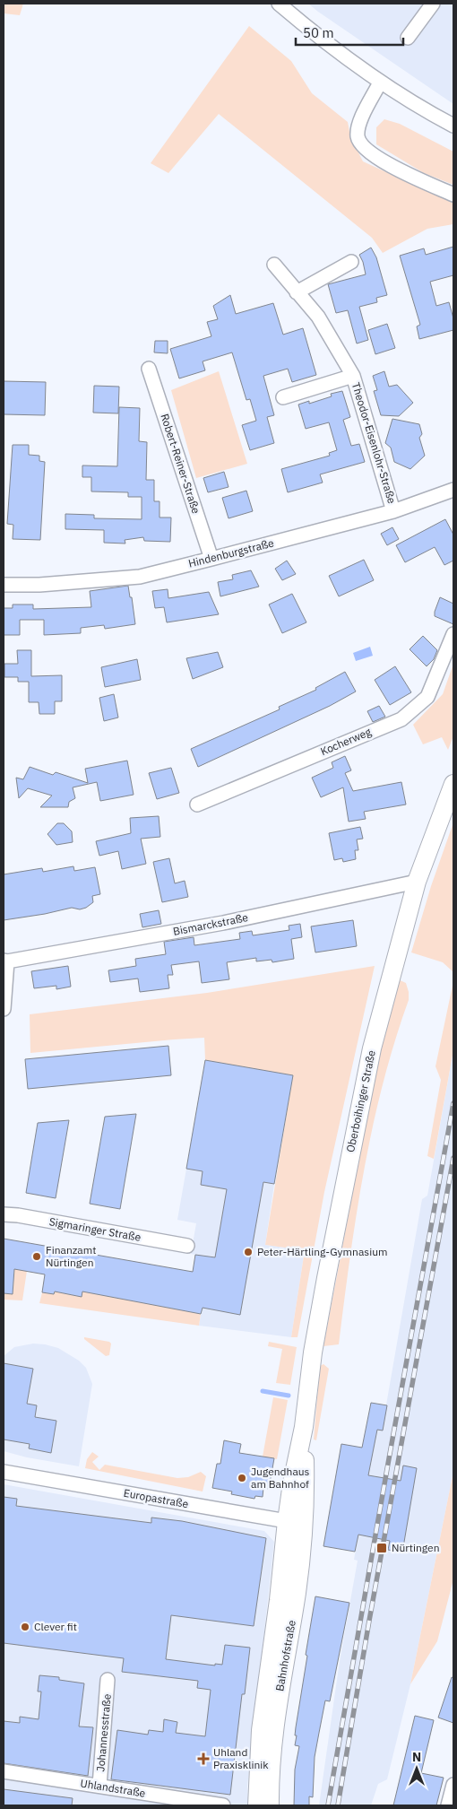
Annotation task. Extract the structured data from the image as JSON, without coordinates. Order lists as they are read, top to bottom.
{
  "streets": {
    "main road": ["Oberboihinger Straße", "Bahnhofstraße"],
    "street": [
      "Theodor-Eisenlohr-Straße",
      "Robert-Reiner-Straße",
      "Hindenburgstraße",
      "Kocherweg",
      "Bismarckstraße",
      "Sigmaringer Straße",
      "Europastraße",
      "Johannesstraße",
      "Uhlandstraße"
    ]
  },
  "crossings": [
    ["Theodor-Eisenlohr-Straße", "Hindenburgstraße"],
    ["Robert-Reiner-Straße", "Hindenburgstraße"],
    ["Bismarckstraße", "Oberboihinger Straße"],
    ["Oberboihinger Straße", "Europastraße"],
    ["Oberboihinger Straße", "Bahnhofstraße"],
    ["Europastraße", "Bahnhofstraße"],
    ["Johannesstraße", "Uhlandstraße"]
  ],
  "places": {
    "other": [
      "Peter-Härtling-Gymnasium",
      "Finanzamt Nürtingen",
      "Jugendhaus am Bahnhof",
      "Clever fit"
    ],
    "transit": ["Nürtingen"],
    "health": ["Uhland Praxisklinik"]
  },
  "scale_bar": "50 m",
  "north": "top"
}
